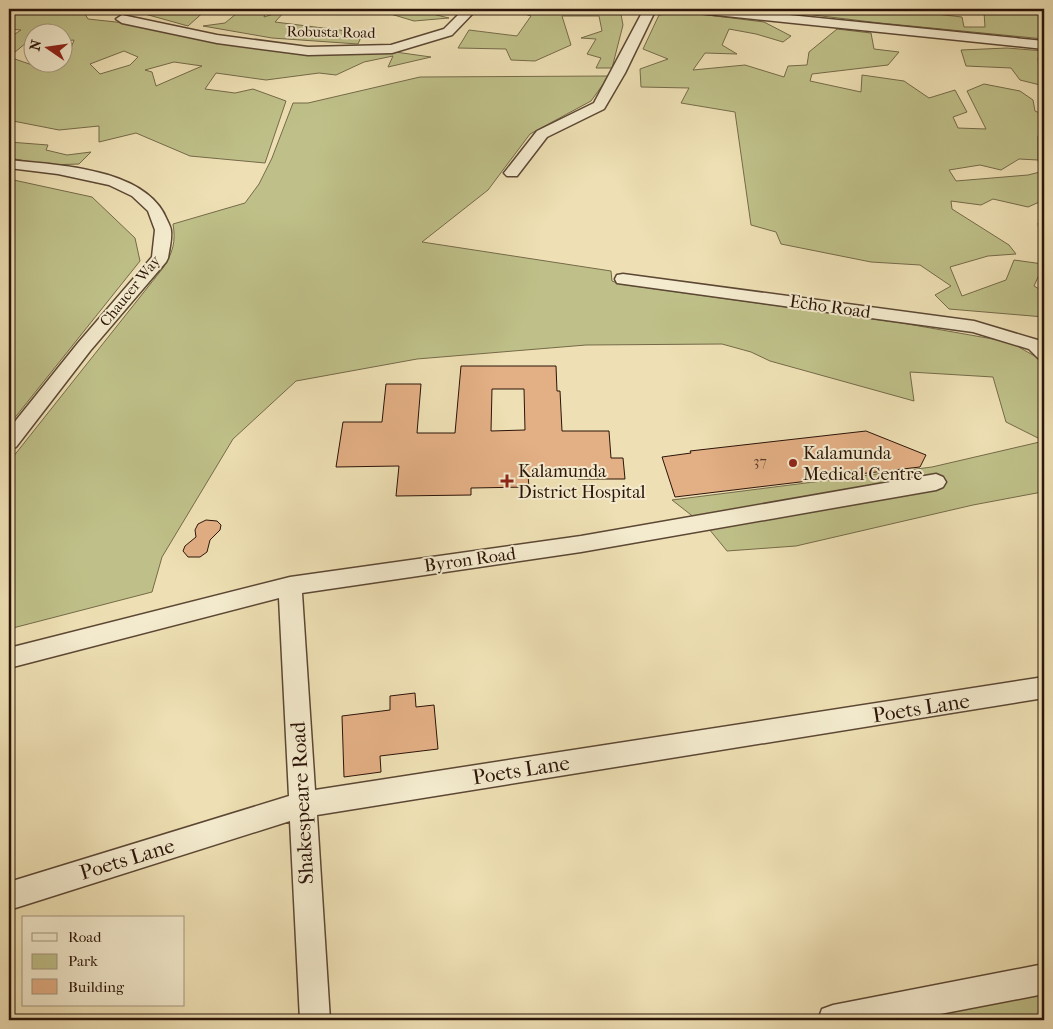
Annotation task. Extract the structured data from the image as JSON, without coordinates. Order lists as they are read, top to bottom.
{
  "streets": {
    "street": [
      "Robusta Road",
      "Chaucer Way",
      "Echo Road",
      "Byron Road",
      "Poets Lane",
      "Shakespeare Road"
    ]
  },
  "crossings": [
    ["Byron Road", "Shakespeare Road"],
    ["Poets Lane", "Shakespeare Road"]
  ],
  "places": {
    "other": ["Kalamunda Medical Centre"],
    "health": ["Kalamunda District Hospital"]
  },
  "house_numbers": ["37"],
  "legend": ["Road", "Park", "Building"],
  "north": "left"
}
